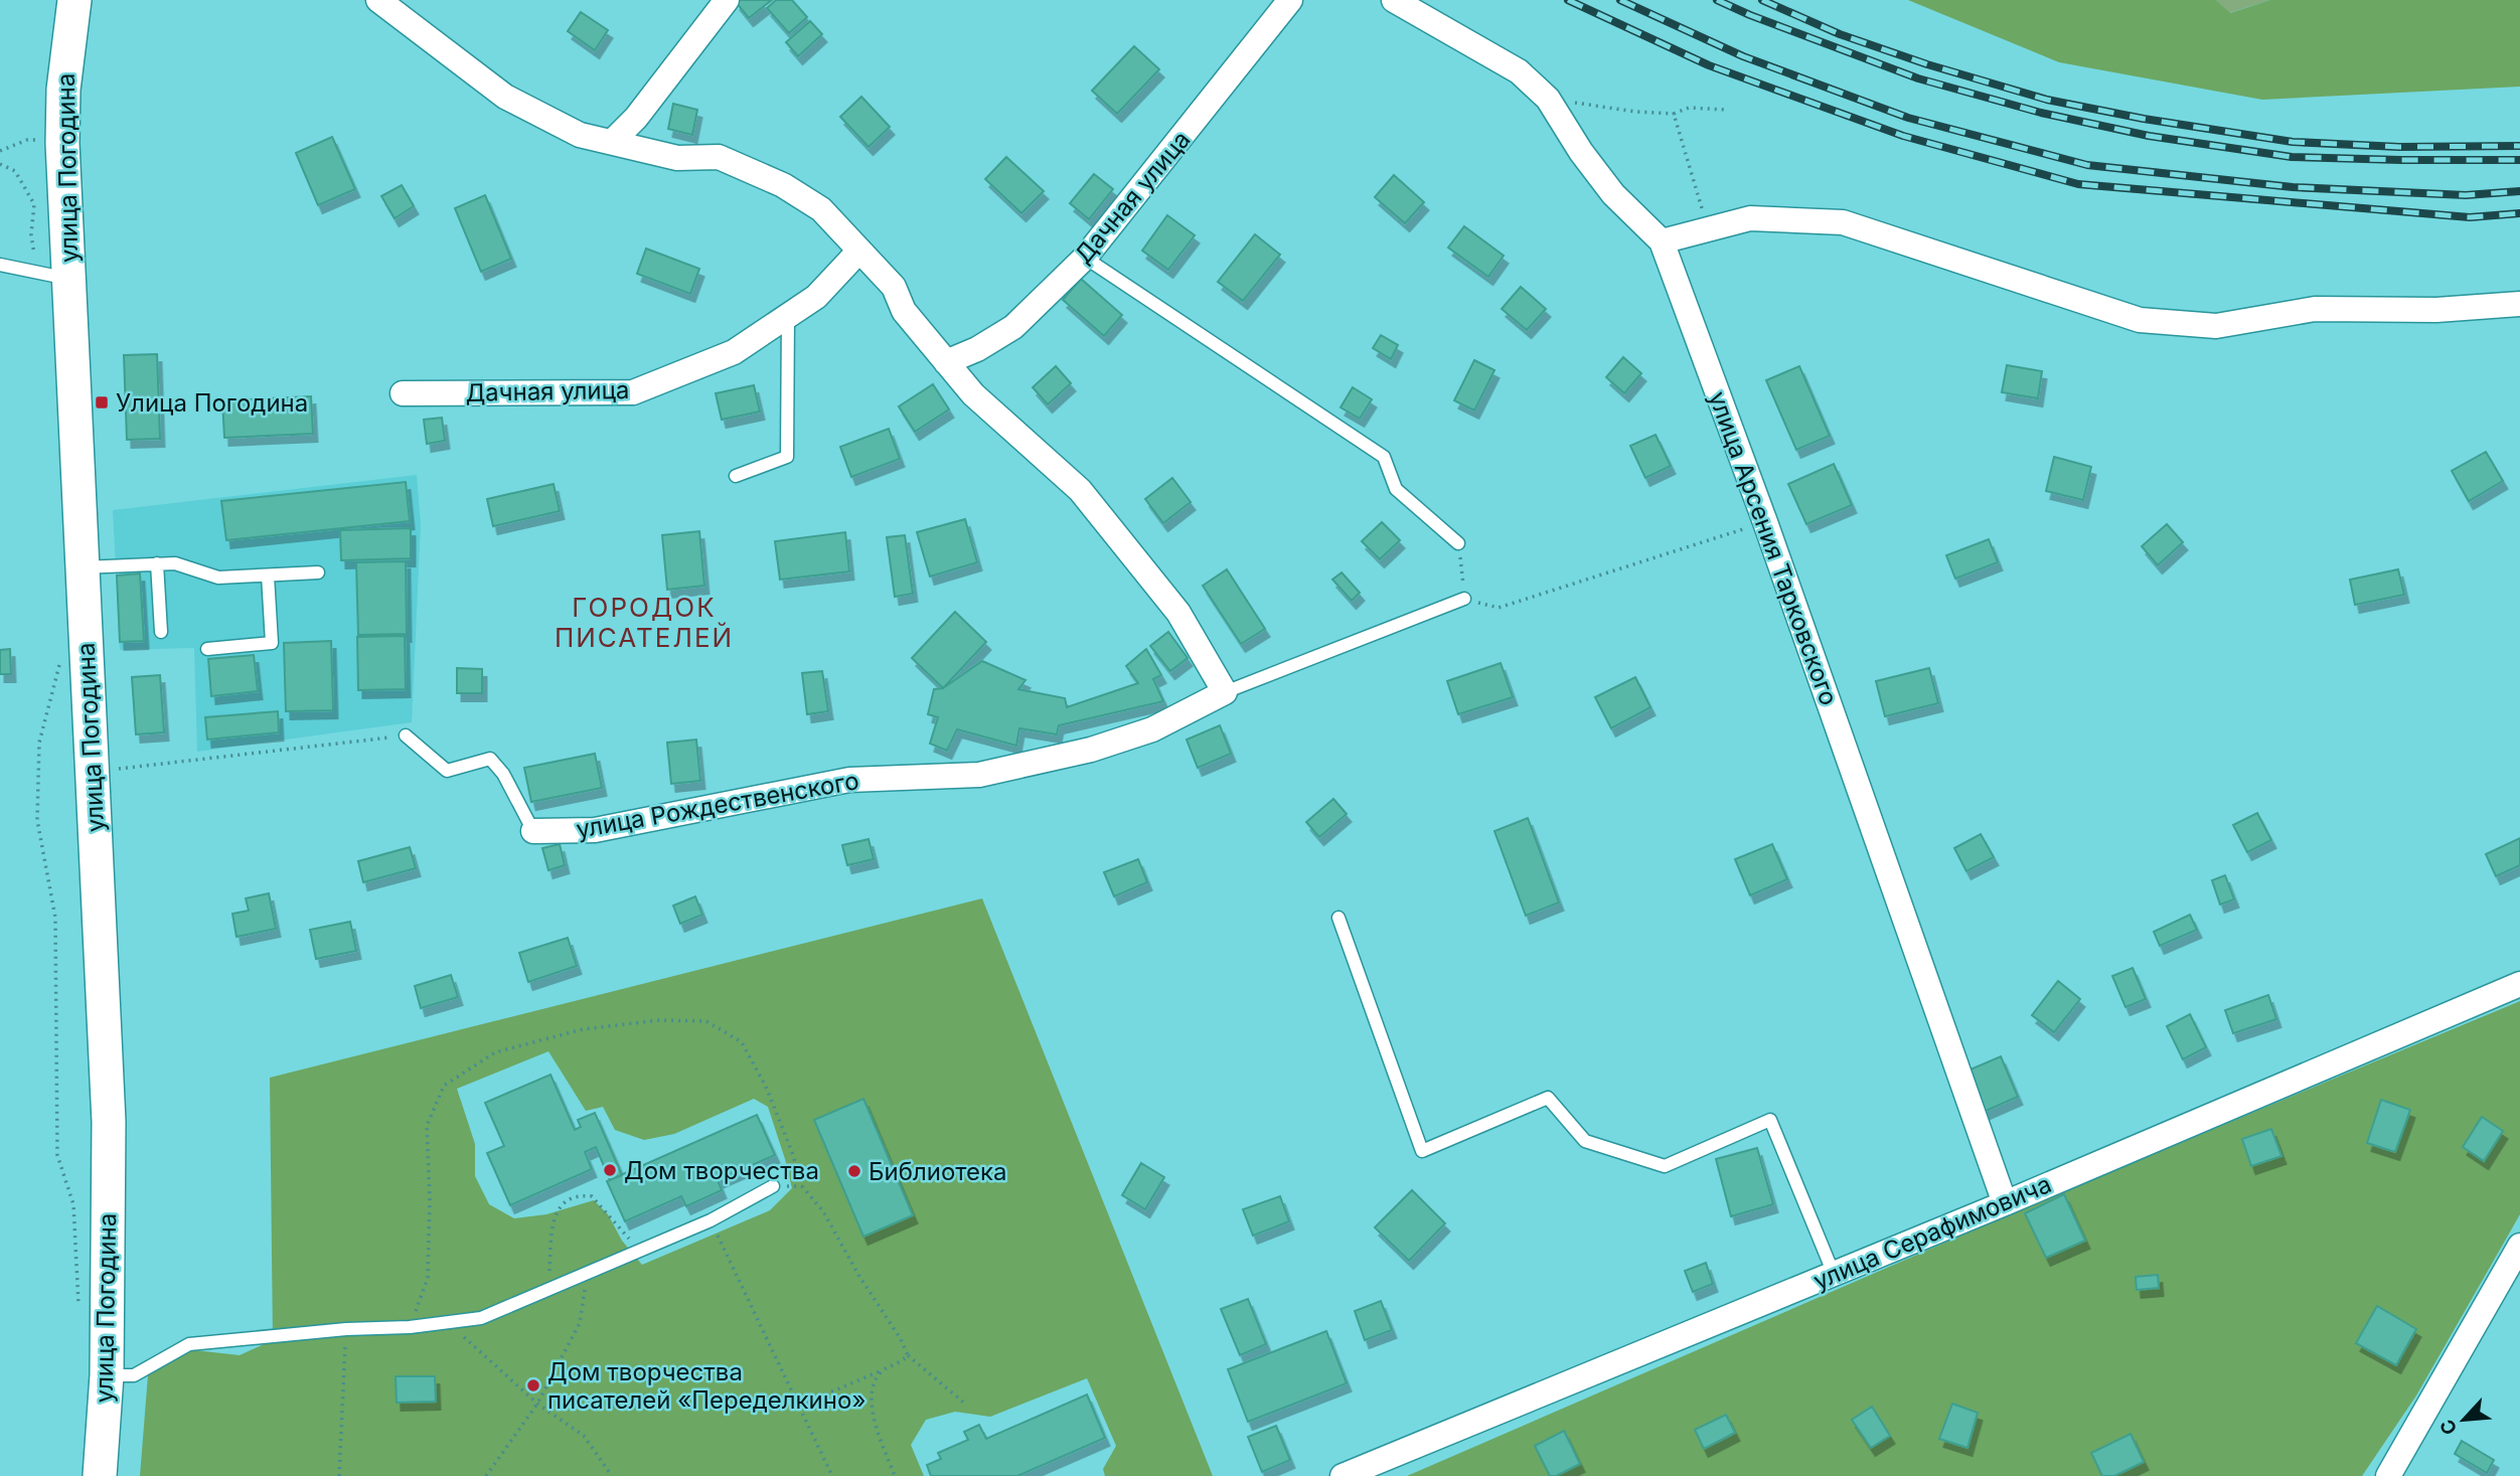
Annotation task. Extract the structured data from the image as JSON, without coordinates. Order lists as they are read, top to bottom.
{
  "streets": {
    "main road": ["улица Погодина"],
    "street": [
      "Дачная улица",
      "улица Арсения Тарковского",
      "улица Рождественского",
      "улица Серафимовича"
    ]
  },
  "crossings": [
    ["улица Арсения Тарковского", "улица Серафимовича"]
  ],
  "districts": ["ГОРОДОК ПИСАТЕЛЕЙ"],
  "places": {
    "transit": ["Улица Погодина"],
    "other": ["Дом творчества", "Библиотека", "Дом творчества писателей «Переделкино»"]
  },
  "north": "bottom left"
}
